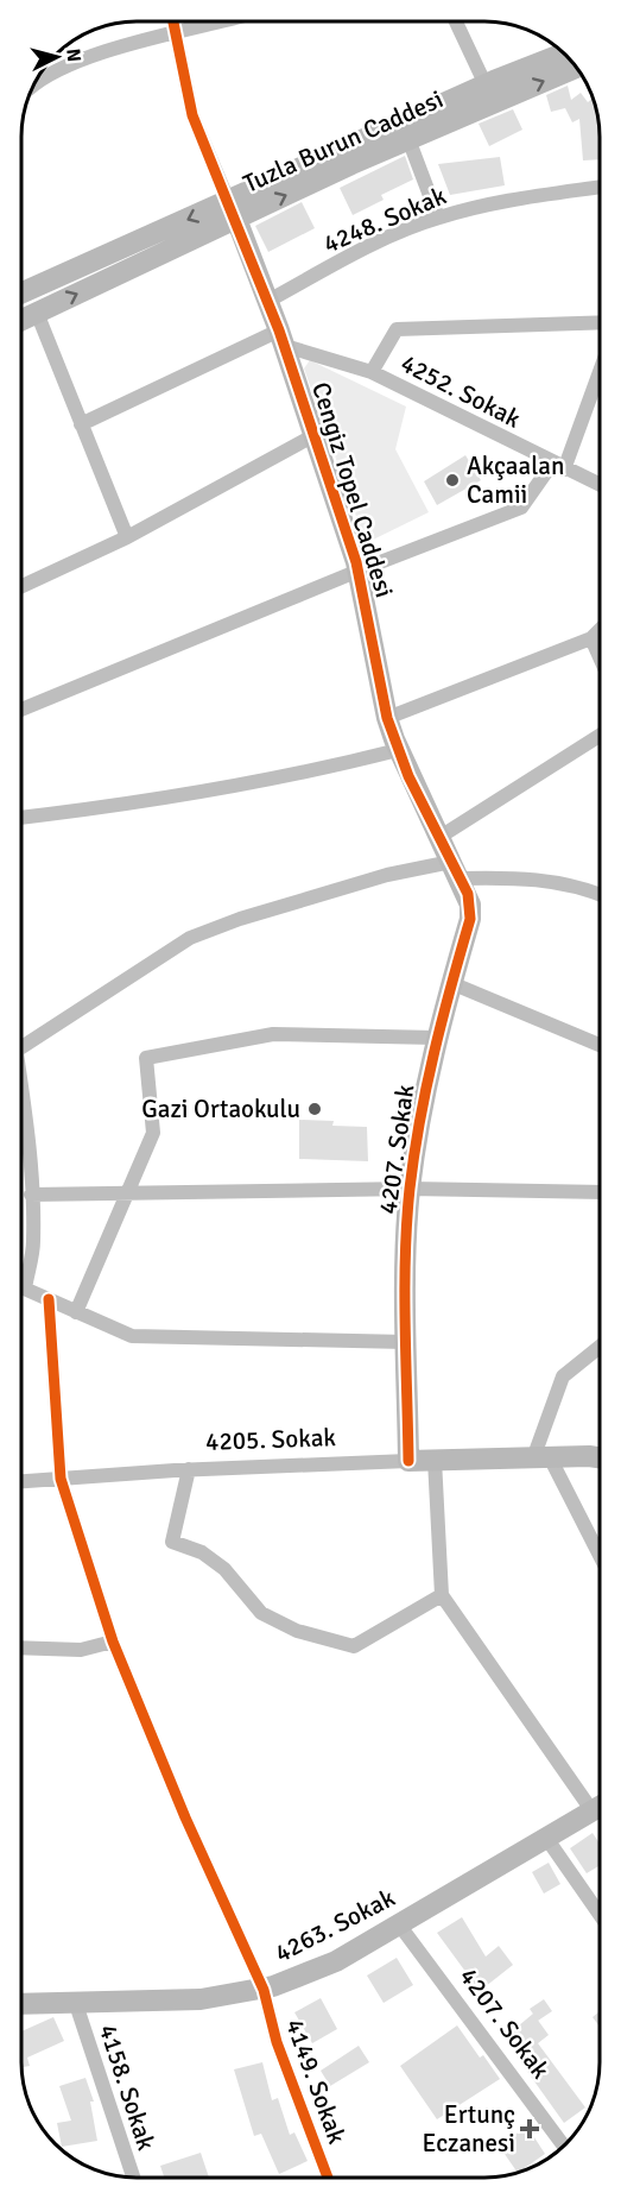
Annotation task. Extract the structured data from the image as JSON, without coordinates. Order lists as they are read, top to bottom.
{
  "streets": {
    "street": [
      "Tuzla Burun Caddesi",
      "4248. Sokak",
      "4252. Sokak",
      "Cengiz Topel Caddesi",
      "4207. Sokak",
      "4205. Sokak",
      "4263. Sokak",
      "4149. Sokak",
      "4158. Sokak"
    ]
  },
  "crossings": [
    ["Tuzla Burun Caddesi", "Cengiz Topel Caddesi"],
    ["4248. Sokak", "Cengiz Topel Caddesi"],
    ["4252. Sokak", "Cengiz Topel Caddesi"],
    ["Cengiz Topel Caddesi", "4207. Sokak"],
    ["4207. Sokak", "4205. Sokak"],
    ["4207. Sokak", "4263. Sokak"],
    ["4205. Sokak", "4149. Sokak"],
    ["4263. Sokak", "4149. Sokak"],
    ["4263. Sokak", "4158. Sokak"]
  ],
  "places": {
    "other": ["Akçaalan Camii", "Gazi Ortaokulu"],
    "health": ["Ertunç Eczanesi"]
  },
  "north": "right"
}
